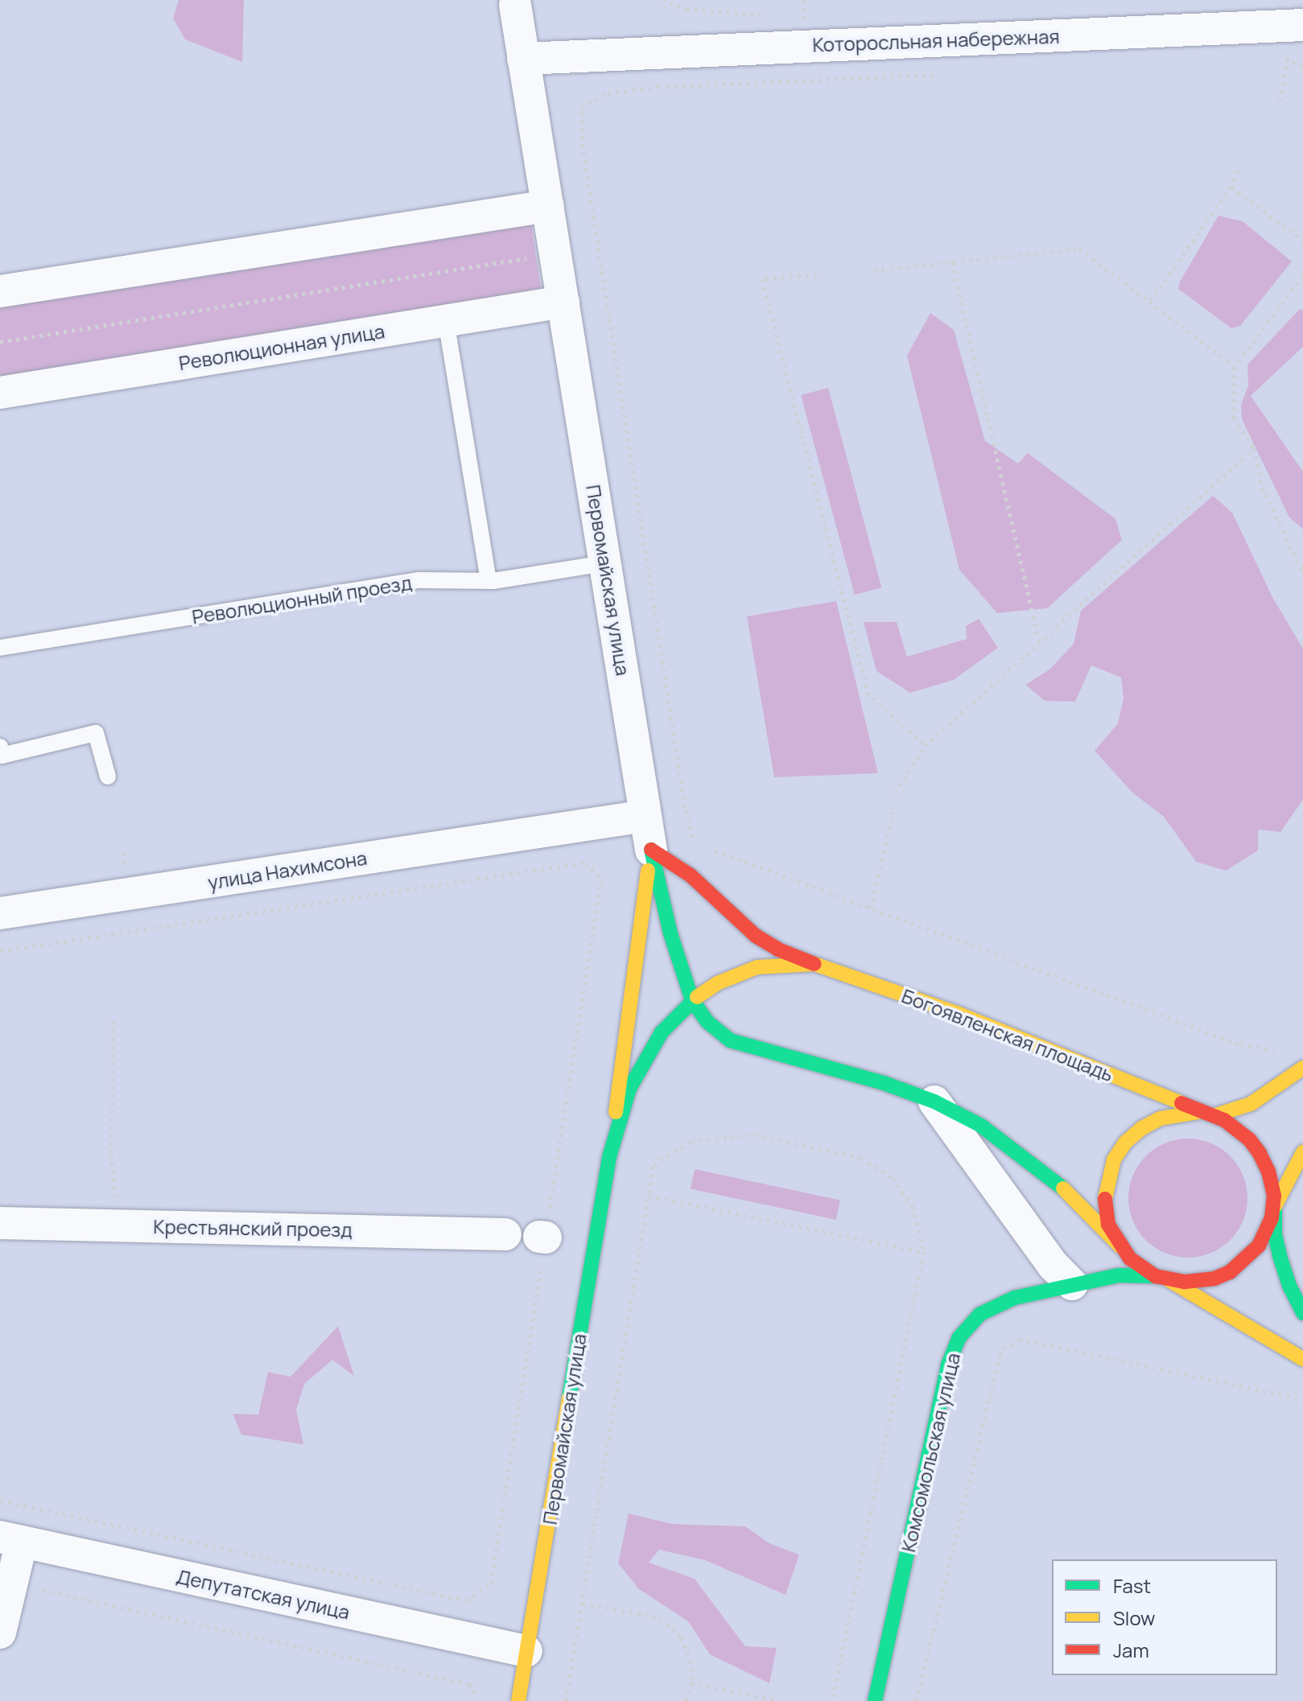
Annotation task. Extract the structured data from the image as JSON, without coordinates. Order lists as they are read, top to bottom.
{
  "streets": {
    "main road": ["Первомайская улица", "Богоявленская площадь", "Комсомольская улица"],
    "street": [
      "Которосльная набережная",
      "Революционная улица",
      "улица Нахимсона",
      "Крестьянский проезд",
      "Депутатская улица"
    ],
    "lane": ["Революционный проезд"]
  },
  "crossings": [
    ["Которосльная набережная", "Первомайская улица"],
    ["Революционная улица", "Первомайская улица"],
    ["Первомайская улица", "Революционный проезд"],
    ["Первомайская улица", "улица Нахимсона"],
    ["Первомайская улица", "Богоявленская площадь"],
    ["Первомайская улица", "Депутатская улица"],
    ["улица Нахимсона", "Богоявленская площадь"],
    ["Богоявленская площадь", "Комсомольская улица"]
  ],
  "legend": ["Fast", "Slow", "Jam"]
}
